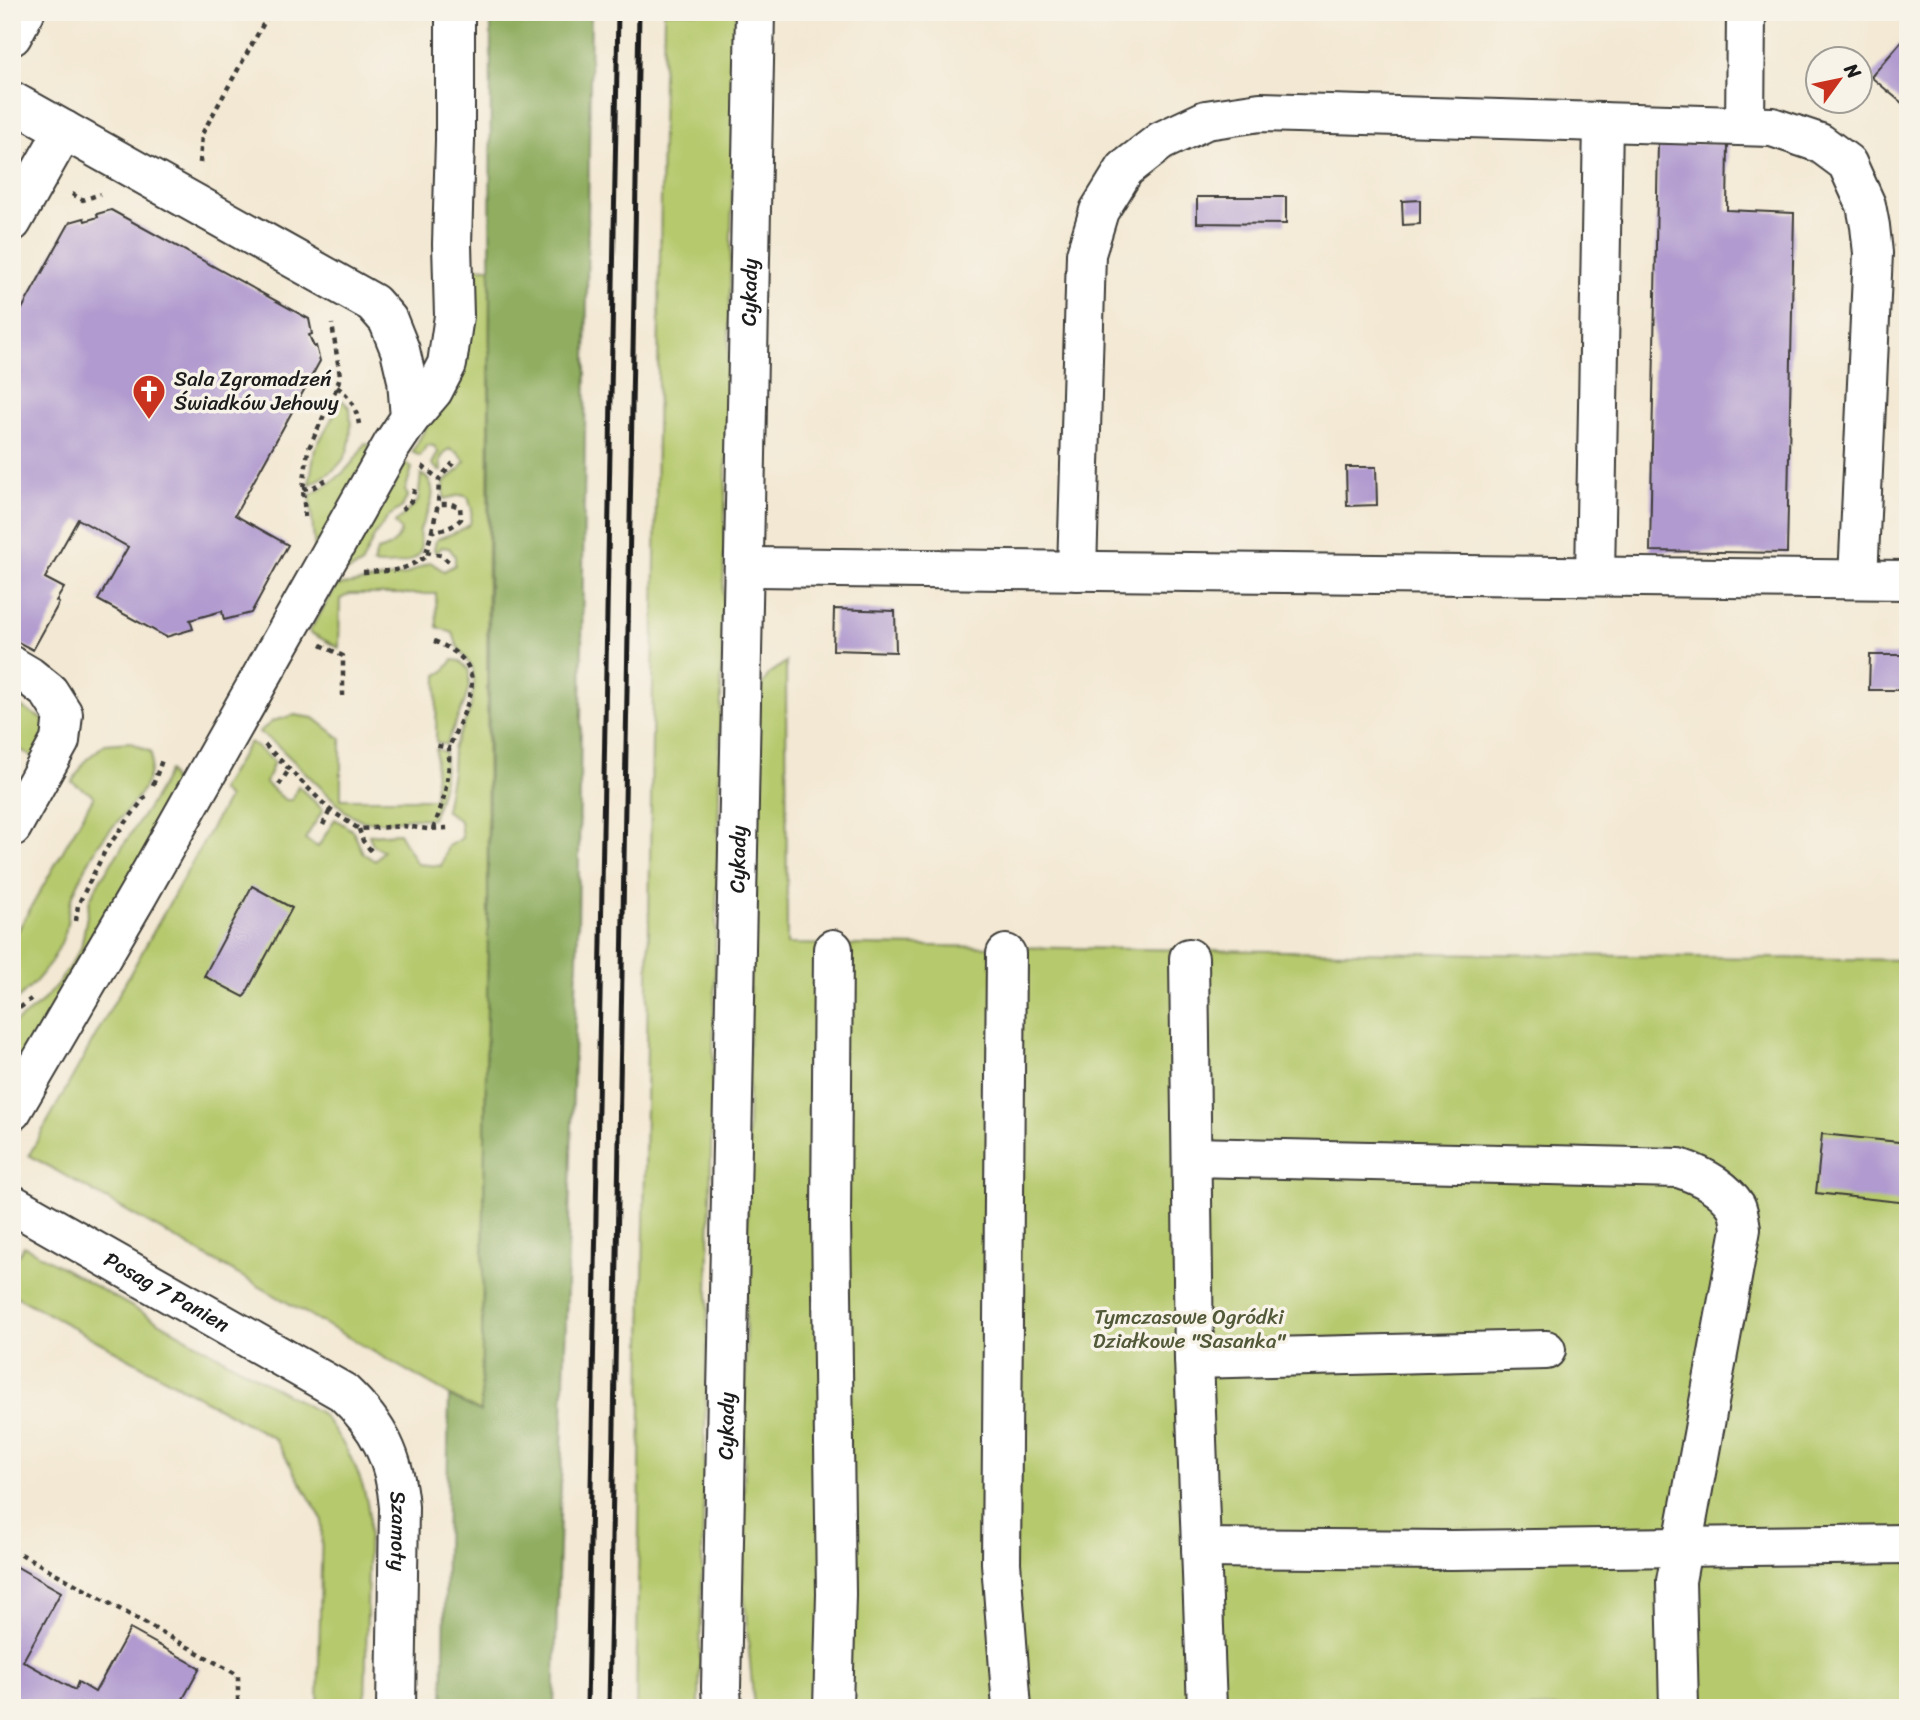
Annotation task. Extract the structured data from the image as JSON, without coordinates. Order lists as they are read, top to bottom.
{
  "streets": {
    "street": ["Cykady", "Posag 7 Panien", "Szamoty"]
  },
  "crossings": [
    ["Posag 7 Panien", "Szamoty"]
  ],
  "parks": ["Tymczasowe Ogródki Działkowe \"Sasanka\""],
  "places": {
    "church": ["Sala Zgromadzeń Świadków Jehowy"]
  },
  "north": "top right"
}
